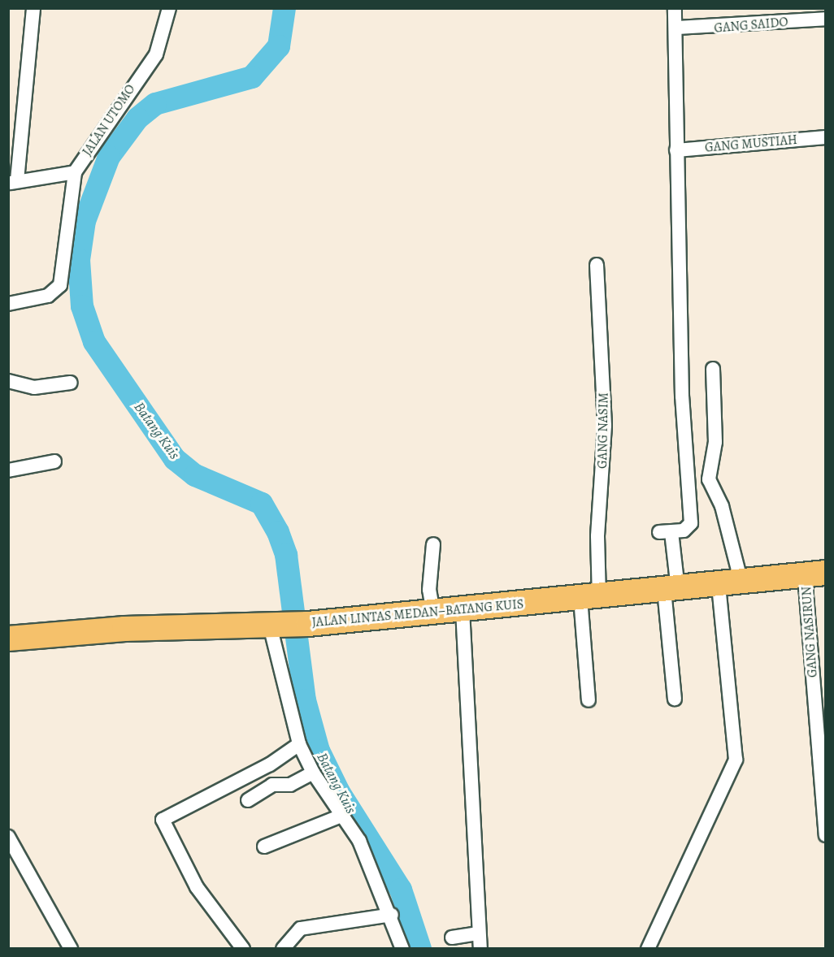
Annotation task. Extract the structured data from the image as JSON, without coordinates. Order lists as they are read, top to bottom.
{
  "streets": {
    "highway": ["JALAN LINTAS MEDAN–BATANG KUIS"],
    "street": [
      "GANG SAIDO",
      "JALAN UTOMO",
      "GANG MUSTIAH",
      "GANG NASIM",
      "GANG NASIRUN"
    ]
  },
  "crossings": [
    ["GANG NASIM", "JALAN LINTAS MEDAN–BATANG KUIS"],
    ["JALAN LINTAS MEDAN–BATANG KUIS", "GANG NASIRUN"]
  ],
  "water": ["Batang Kuis"]
}
